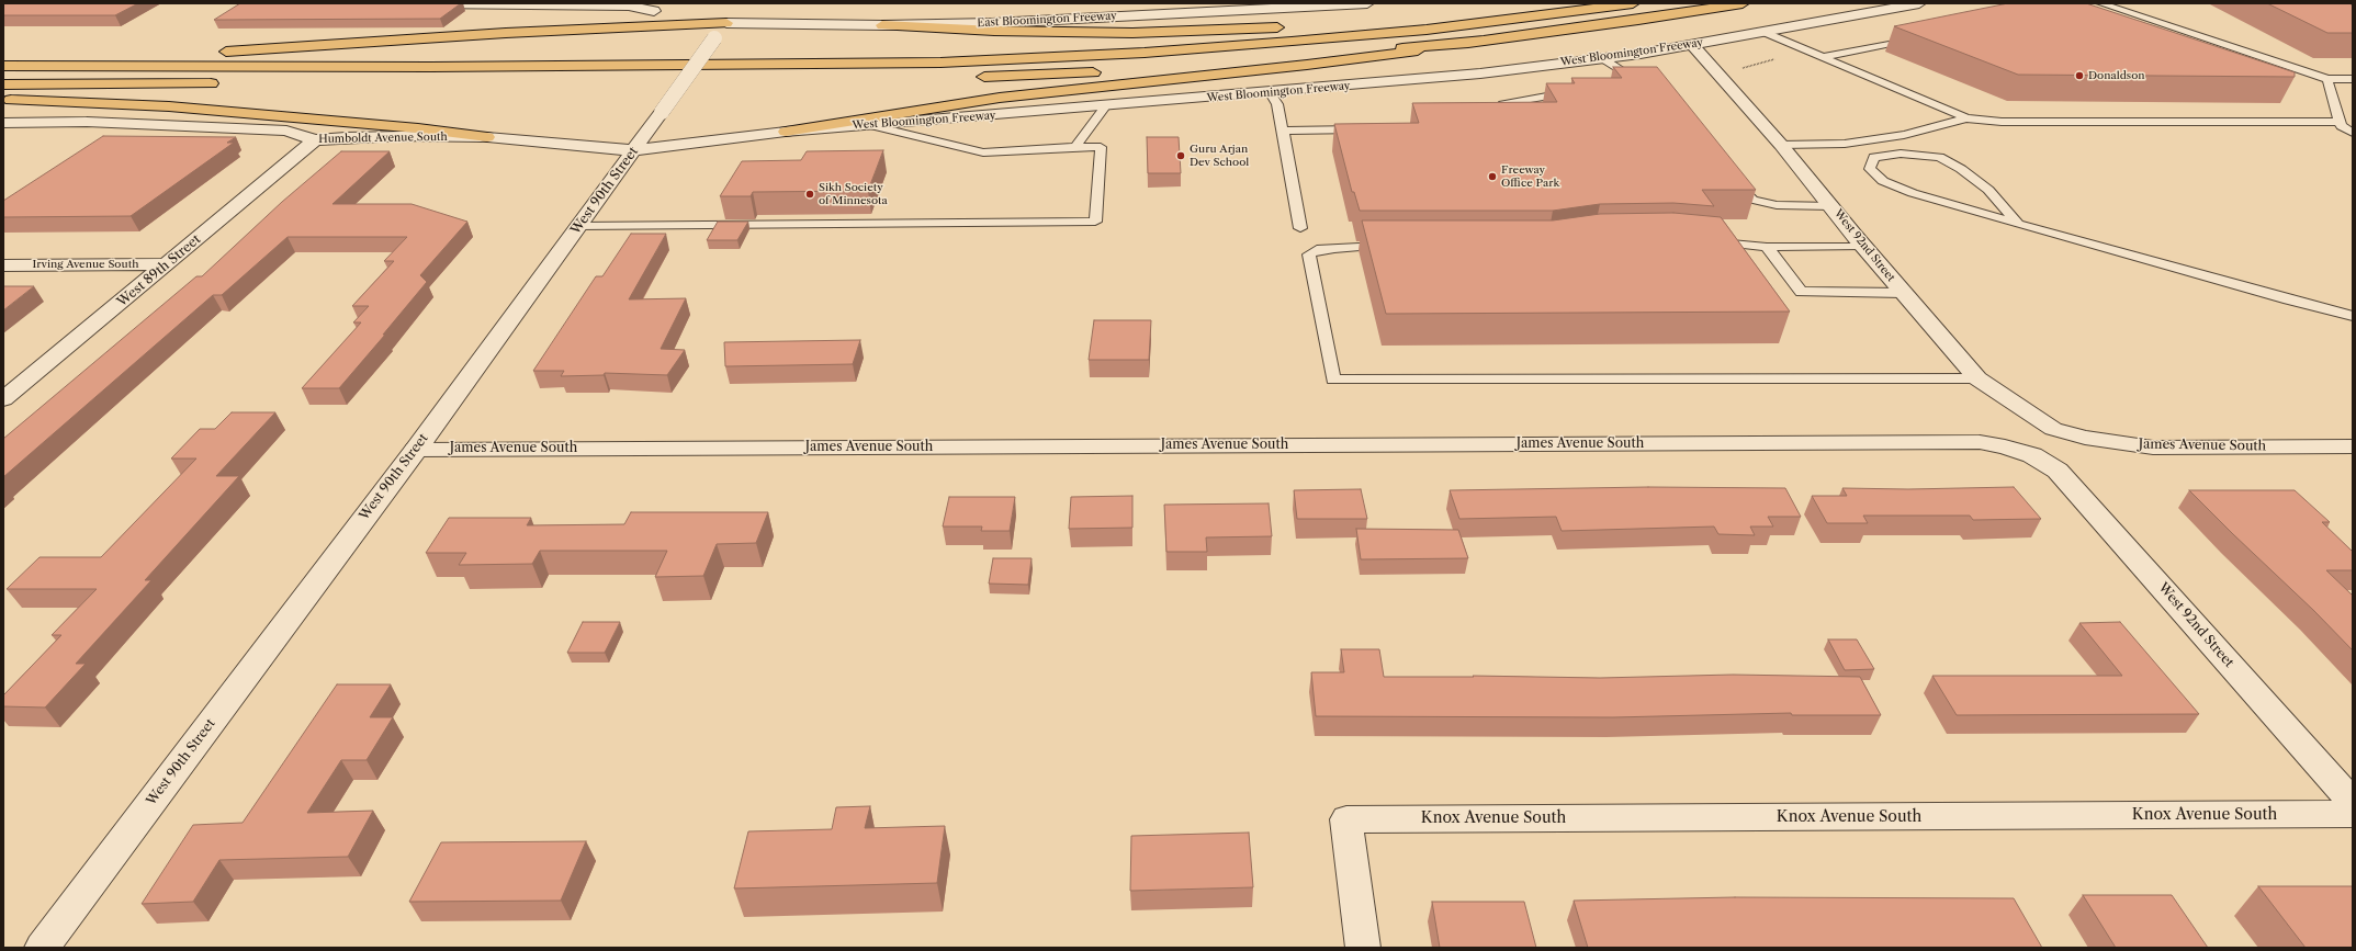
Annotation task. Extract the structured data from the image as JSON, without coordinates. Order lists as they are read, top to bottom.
{
  "streets": {
    "street": [
      "East Bloomington Freeway",
      "West Bloomington Freeway",
      "Humboldt Avenue South",
      "West 90th Street",
      "West 92nd Street",
      "Irving Avenue South",
      "West 89th Street",
      "James Avenue South",
      "Knox Avenue South"
    ]
  },
  "crossings": [
    ["East Bloomington Freeway", "West 90th Street"],
    ["West Bloomington Freeway", "Humboldt Avenue South"],
    ["West Bloomington Freeway", "West 90th Street"],
    ["West Bloomington Freeway", "West 92nd Street"],
    ["Humboldt Avenue South", "West 90th Street"],
    ["Humboldt Avenue South", "West 89th Street"],
    ["West 90th Street", "James Avenue South"],
    ["West 92nd Street", "James Avenue South"],
    ["Irving Avenue South", "West 89th Street"]
  ],
  "places": [
    "Donaldson",
    "Guru Arjan Dev School",
    "Freeway Office Park",
    "Sikh Society of Minnesota"
  ]
}
